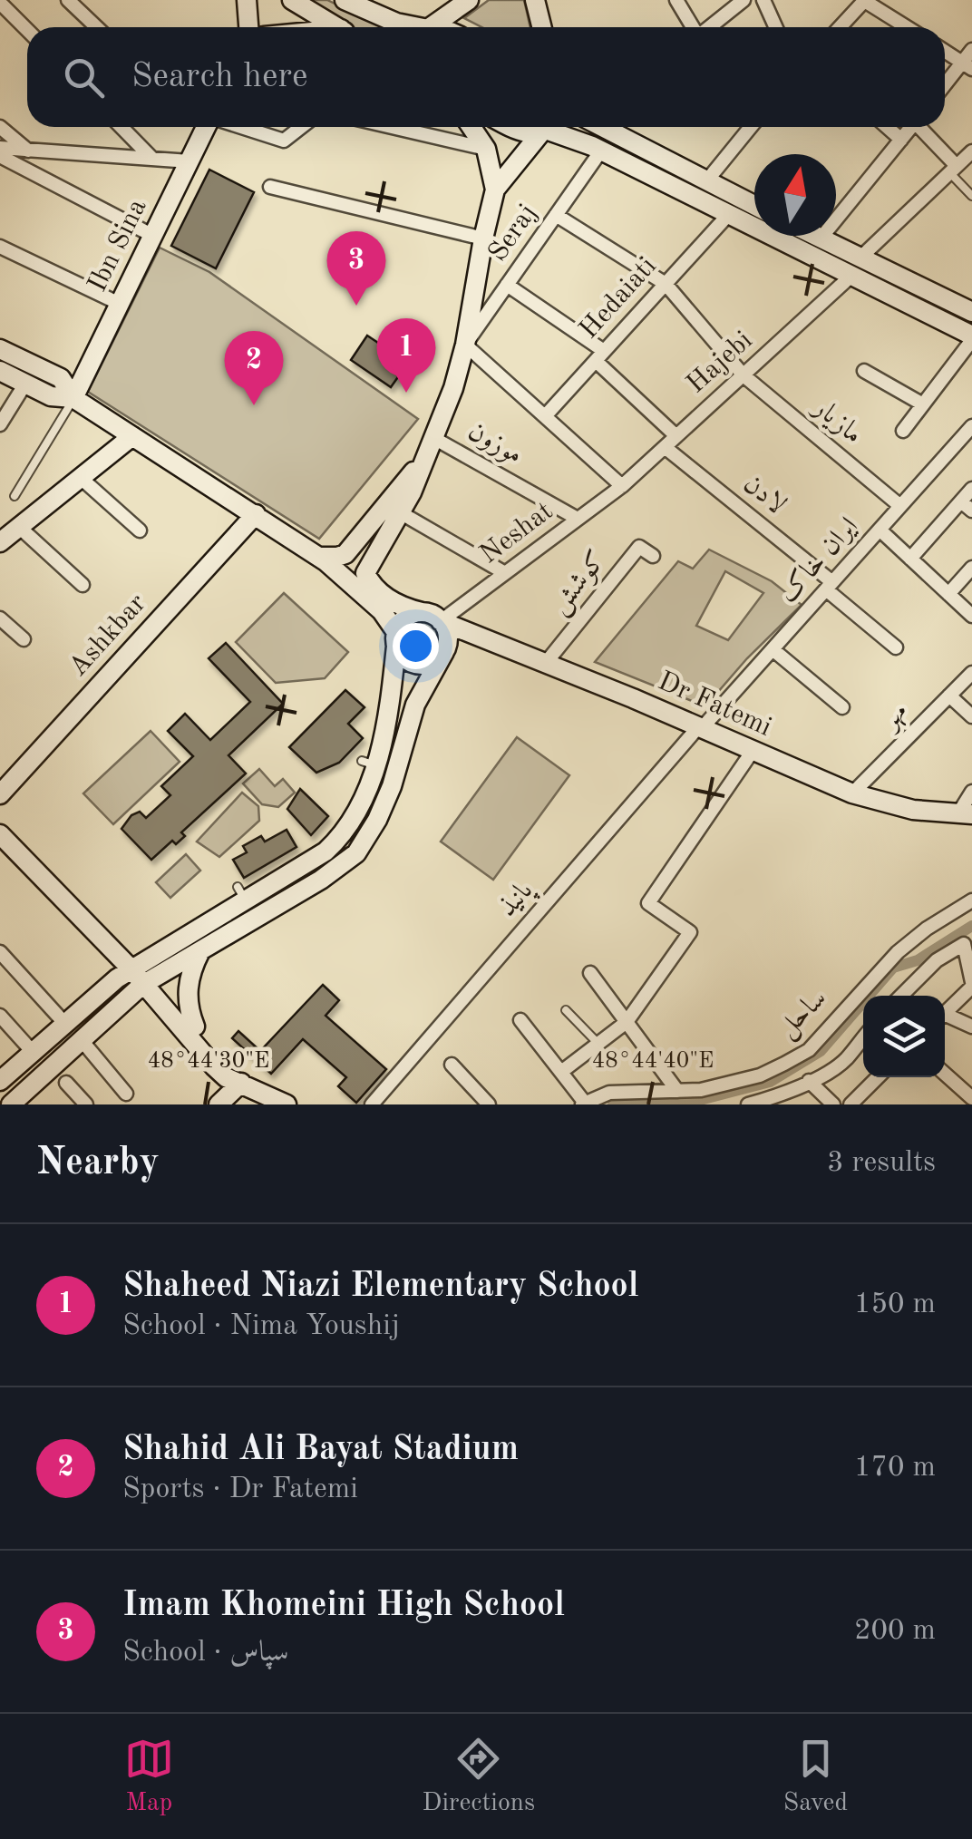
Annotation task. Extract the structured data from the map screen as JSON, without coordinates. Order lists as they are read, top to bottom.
{
  "streets": {
    "street": [
      "Seraj",
      "Ibn Sina",
      "Hedaiati",
      "Hajebi",
      "مازیار",
      "موزون",
      "لادن",
      "Neshat",
      "ایران خاک",
      "کوشش",
      "Ashkbar",
      "Dr Fatemi",
      "مهر",
      "پانیذ",
      "ساحل"
    ]
  },
  "crossings": [
    ["Seraj", "مازیار"],
    ["Hedaiati", "مازیار"],
    ["Hajebi", "مازیار"],
    ["Hajebi", "لادن"],
    ["Hajebi", "Neshat"],
    ["مازیار", "ایران خاک"],
    ["موزون", "Neshat"],
    ["لادن", "ایران خاک"],
    ["Neshat", "Dr Fatemi"],
    ["ایران خاک", "Dr Fatemi"],
    ["ایران خاک", "پانیذ"],
    ["کوشش", "Dr Fatemi"],
    ["Dr Fatemi", "مهر"],
    ["Dr Fatemi", "پانیذ"]
  ],
  "north": "top",
  "page": {
    "search": "Search here",
    "pins": ["3", "1", "2"],
    "heading": ["Nearby", "3 results"],
    "list": [
      {
        "mark": "1",
        "name": "Shaheed Niazi Elementary School",
        "note": "School · Nima Youshij",
        "value": "150 m"
      },
      {
        "mark": "2",
        "name": "Shahid Ali Bayat Stadium",
        "note": "Sports · Dr Fatemi",
        "value": "170 m"
      },
      {
        "mark": "3",
        "name": "Imam Khomeini High School",
        "note": "School · سپاس",
        "value": "200 m"
      }
    ],
    "nav": ["Map", "Directions", "Saved"]
  },
  "coordinates": ["48°44'30\"E", "48°44'40\"E"]
}
